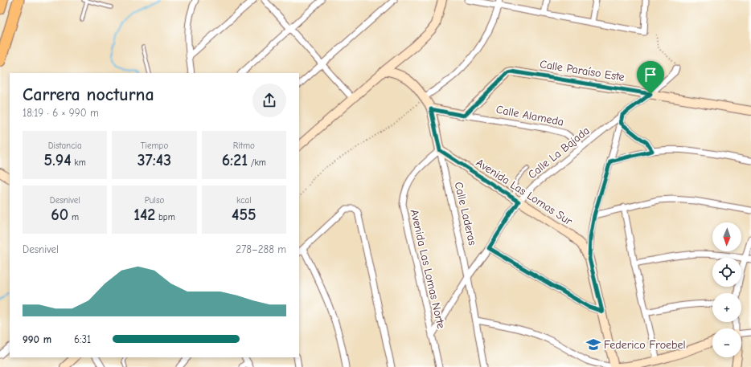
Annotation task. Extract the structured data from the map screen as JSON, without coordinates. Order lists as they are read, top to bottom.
{
  "streets": {
    "street": [
      "Calle Paraíso Este",
      "Calle Alameda",
      "Calle La Bajada",
      "Avenida Las Lomas Sur",
      "Calle Laderas",
      "Avenida Las Lomas Norte"
    ]
  },
  "crossings": [
    ["Calle Paraíso Este", "Calle Alameda"],
    ["Calle Paraíso Este", "Calle La Bajada"],
    ["Calle Alameda", "Calle La Bajada"],
    ["Calle Alameda", "Calle Laderas"],
    ["Calle La Bajada", "Avenida Las Lomas Sur"],
    ["Calle La Bajada", "Calle Laderas"],
    ["Calle La Bajada", "Avenida Las Lomas Norte"],
    ["Avenida Las Lomas Sur", "Calle Laderas"],
    ["Avenida Las Lomas Sur", "Avenida Las Lomas Norte"],
    ["Calle Laderas", "Avenida Las Lomas Norte"]
  ],
  "places": {
    "school or university": ["Federico Froebel"]
  },
  "north": "bottom",
  "page": {
    "heading": ["Carrera nocturna", "18:19 · 6 × 990 m"],
    "stats": [
      ["Distancia", "5.94 km"],
      ["Tiempo", "37:43"],
      ["Ritmo", "6:21 /km"],
      ["Desnivel", "60 m"],
      ["Pulso", "142 bpm"],
      ["kcal", "455"]
    ],
    "map_buttons": ["+", "−"],
    "chart": ["Desnivel", "278–288 m"],
    "list": [
      {
        "name": "990 m",
        "note": "6:31"
      }
    ]
  }
}
